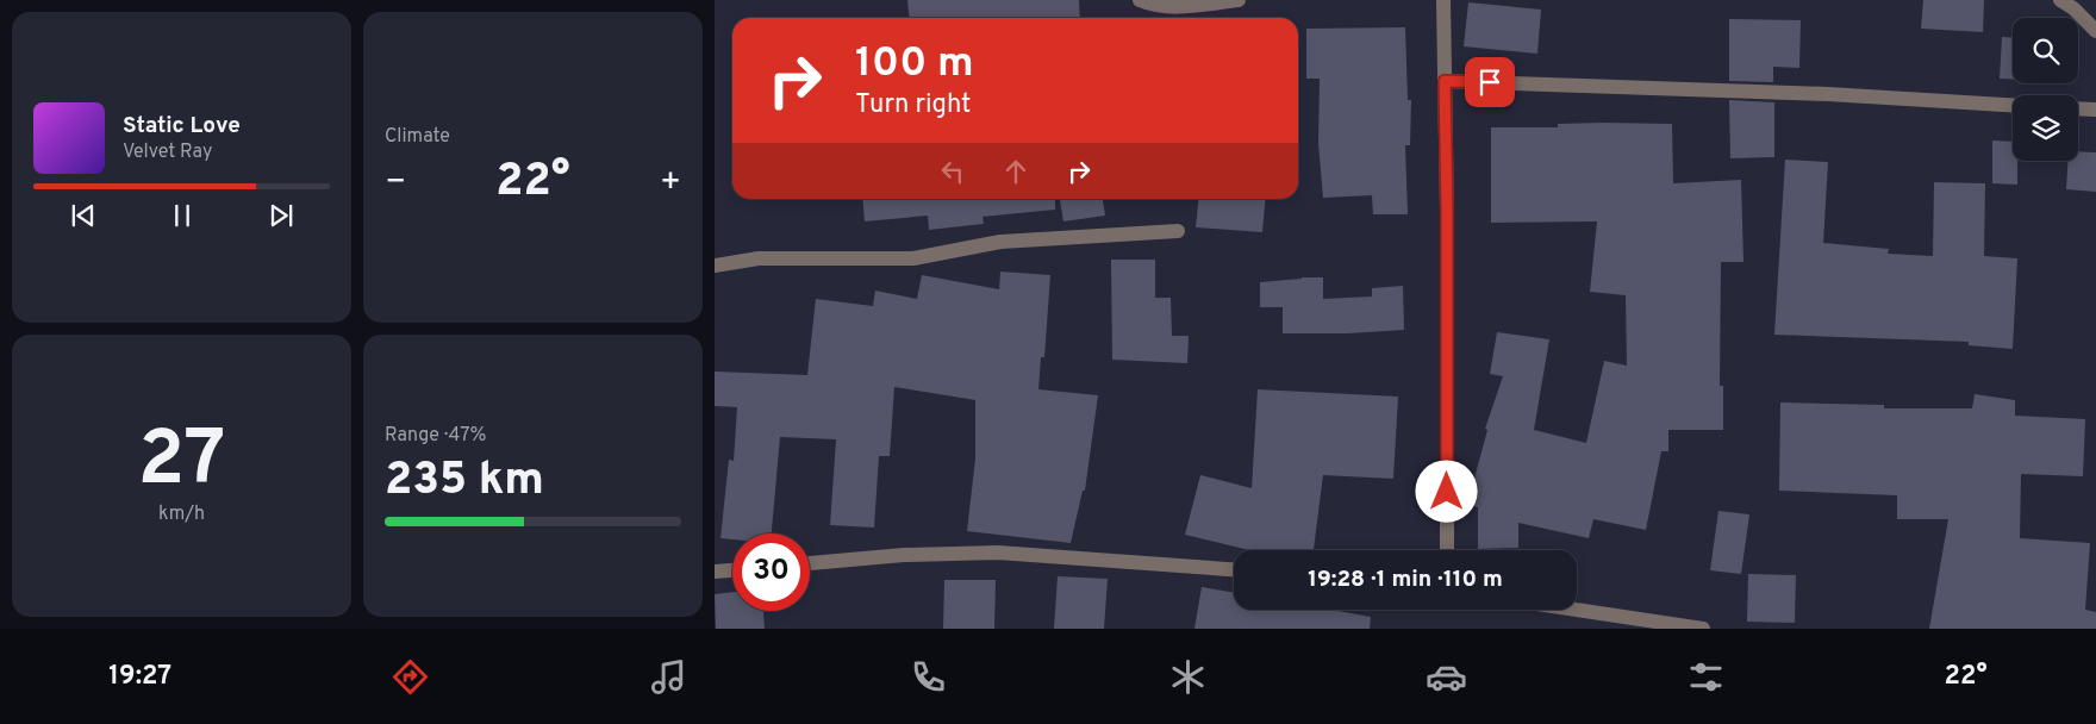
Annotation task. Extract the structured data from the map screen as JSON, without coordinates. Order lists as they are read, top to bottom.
{
  "page": {
    "tile": [
      "Climate",
      ["27", "km/h"],
      ["Range · 47%", "235 km"]
    ],
    "turn": ["100 m", "Turn right"],
    "song": ["Static Love", "Velvet Ray"],
    "heat": ["−", "22°", "+"],
    "limit": "30",
    "trip": "19:28 · 1 min · 110 m",
    "tabs": ["19:27", "22°"]
  }
}
